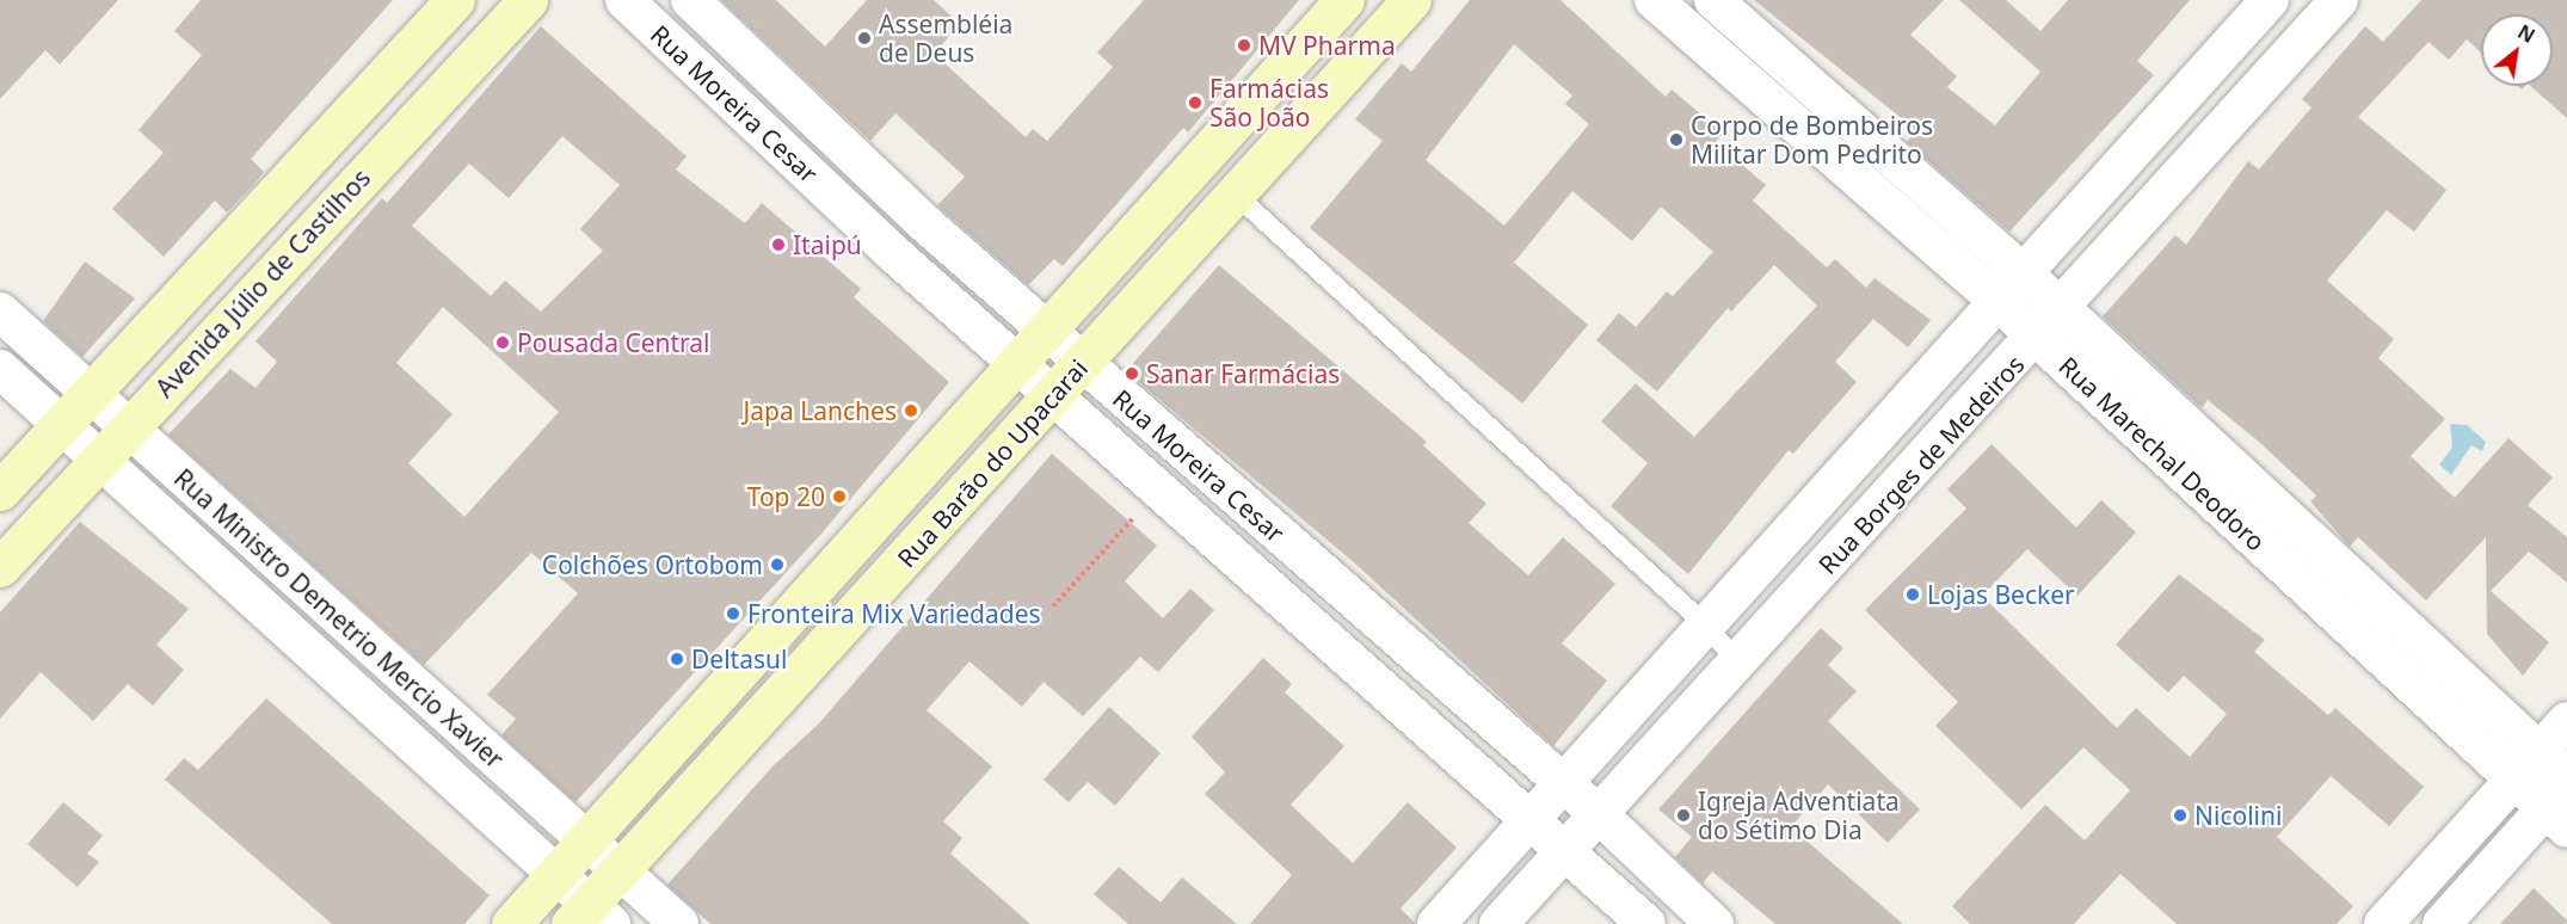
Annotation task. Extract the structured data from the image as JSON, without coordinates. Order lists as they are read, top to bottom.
{
  "streets": {
    "street": [
      "Rua Moreira Cesar",
      "Avenida Júlio de Castilhos",
      "Rua Marechal Deodoro",
      "Rua Barão do Upacarai",
      "Rua Borges de Medeiros",
      "Rua Ministro Demetrio Mercio Xavier"
    ]
  },
  "crossings": [
    ["Rua Moreira Cesar", "Rua Barão do Upacarai"],
    ["Rua Moreira Cesar", "Rua Borges de Medeiros"],
    ["Avenida Júlio de Castilhos", "Rua Ministro Demetrio Mercio Xavier"],
    ["Rua Marechal Deodoro", "Rua Borges de Medeiros"],
    ["Rua Barão do Upacarai", "Rua Ministro Demetrio Mercio Xavier"]
  ],
  "places": [
    "Assembléia de Deus",
    "MV Pharma",
    "Farmácias São João",
    "Corpo de Bombeiros Militar Dom Pedrito",
    "Itaipú",
    "Pousada Central",
    "Sanar Farmácias",
    "Japa Lanches",
    "Top 20",
    "Colchões Ortobom",
    "Lojas Becker",
    "Fronteira Mix Variedades",
    "Deltasul",
    "Igreja Adventiata do Sétimo Dia",
    "Nicolini"
  ],
  "north": "top right"
}
